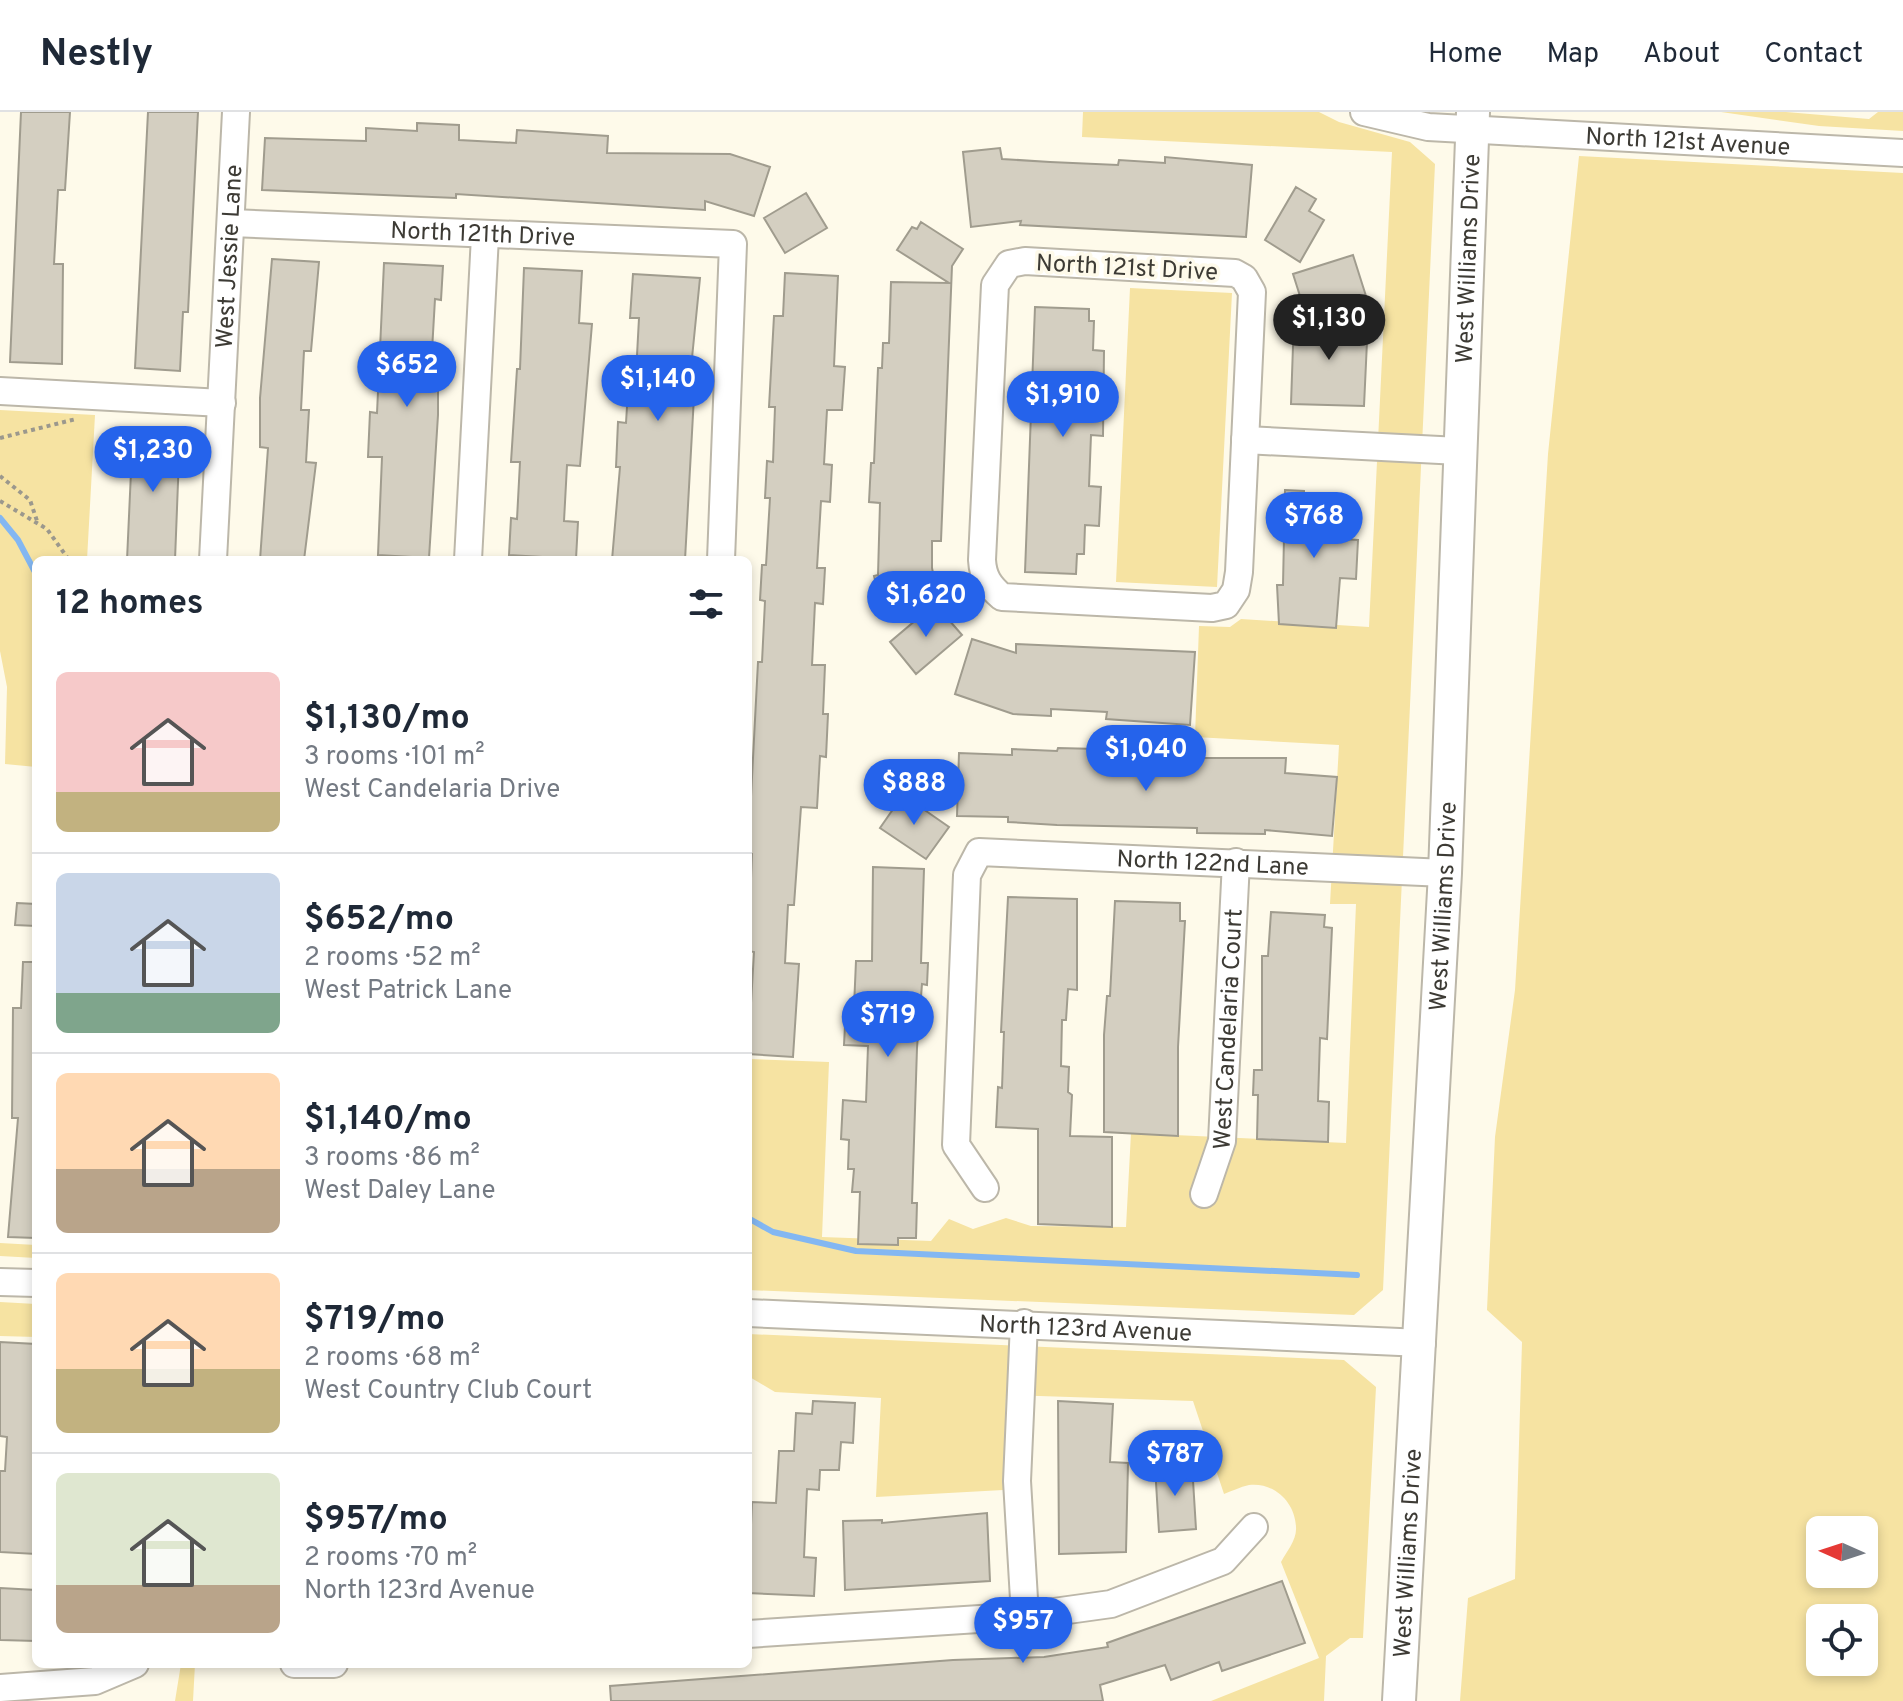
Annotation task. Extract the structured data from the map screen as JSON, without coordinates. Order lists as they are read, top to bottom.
{
  "streets": {
    "main road": ["West Williams Drive"],
    "street": [
      "North 121st Avenue",
      "North 121th Drive",
      "West Jessie Lane",
      "North 121st Drive",
      "North 122nd Lane",
      "West Candelaria Court",
      "North 123rd Avenue"
    ]
  },
  "crossings": [
    ["North 121st Avenue", "West Williams Drive"],
    ["North 121th Drive", "West Jessie Lane"],
    ["West Williams Drive", "North 122nd Lane"],
    ["West Williams Drive", "North 123rd Avenue"],
    ["North 122nd Lane", "West Candelaria Court"]
  ],
  "north": "left",
  "page": {
    "header": "Nestly",
    "nav": [
      "Home",
      "Map",
      "About",
      "Contact"
    ],
    "price": [
      "$1,130",
      "$652",
      "$1,140",
      "$1,910",
      "$1,230",
      "$768",
      "$1,620",
      "$1,040",
      "$888",
      "$719",
      "$787",
      "$957"
    ],
    "heading": "12 homes",
    "list": [
      {
        "name": "$1,130/mo",
        "note": "3 rooms · 101 m² · West Candelaria Drive"
      },
      {
        "name": "$652/mo",
        "note": "2 rooms · 52 m² · West Patrick Lane"
      },
      {
        "name": "$1,140/mo",
        "note": "3 rooms · 86 m² · West Daley Lane"
      },
      {
        "name": "$719/mo",
        "note": "2 rooms · 68 m² · West Country Club Court"
      },
      {
        "name": "$957/mo",
        "note": "2 rooms · 70 m² · North 123rd Avenue"
      }
    ]
  }
}
